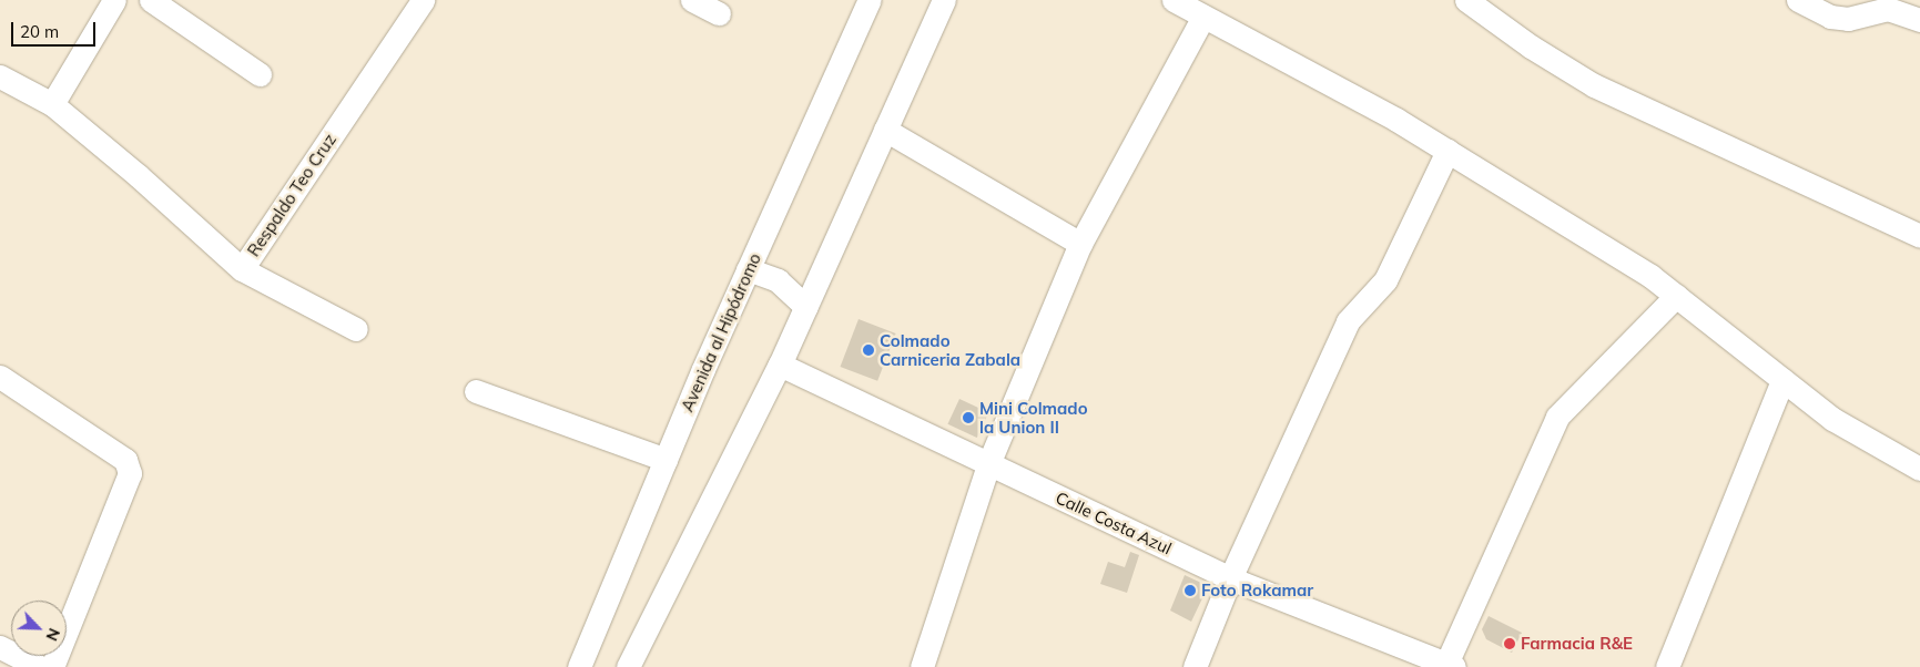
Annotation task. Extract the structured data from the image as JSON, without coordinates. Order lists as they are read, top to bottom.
{
  "streets": {
    "street": ["Respaldo Teo Cruz", "Avenida al Hipódromo", "Calle Costa Azul"]
  },
  "places": [
    "Colmado Carniceria Zabala",
    "Mini Colmado la Union II",
    "Foto Rokamar",
    "Farmacia R&E"
  ],
  "scale_bar": "20 m",
  "north": "bottom right"
}
